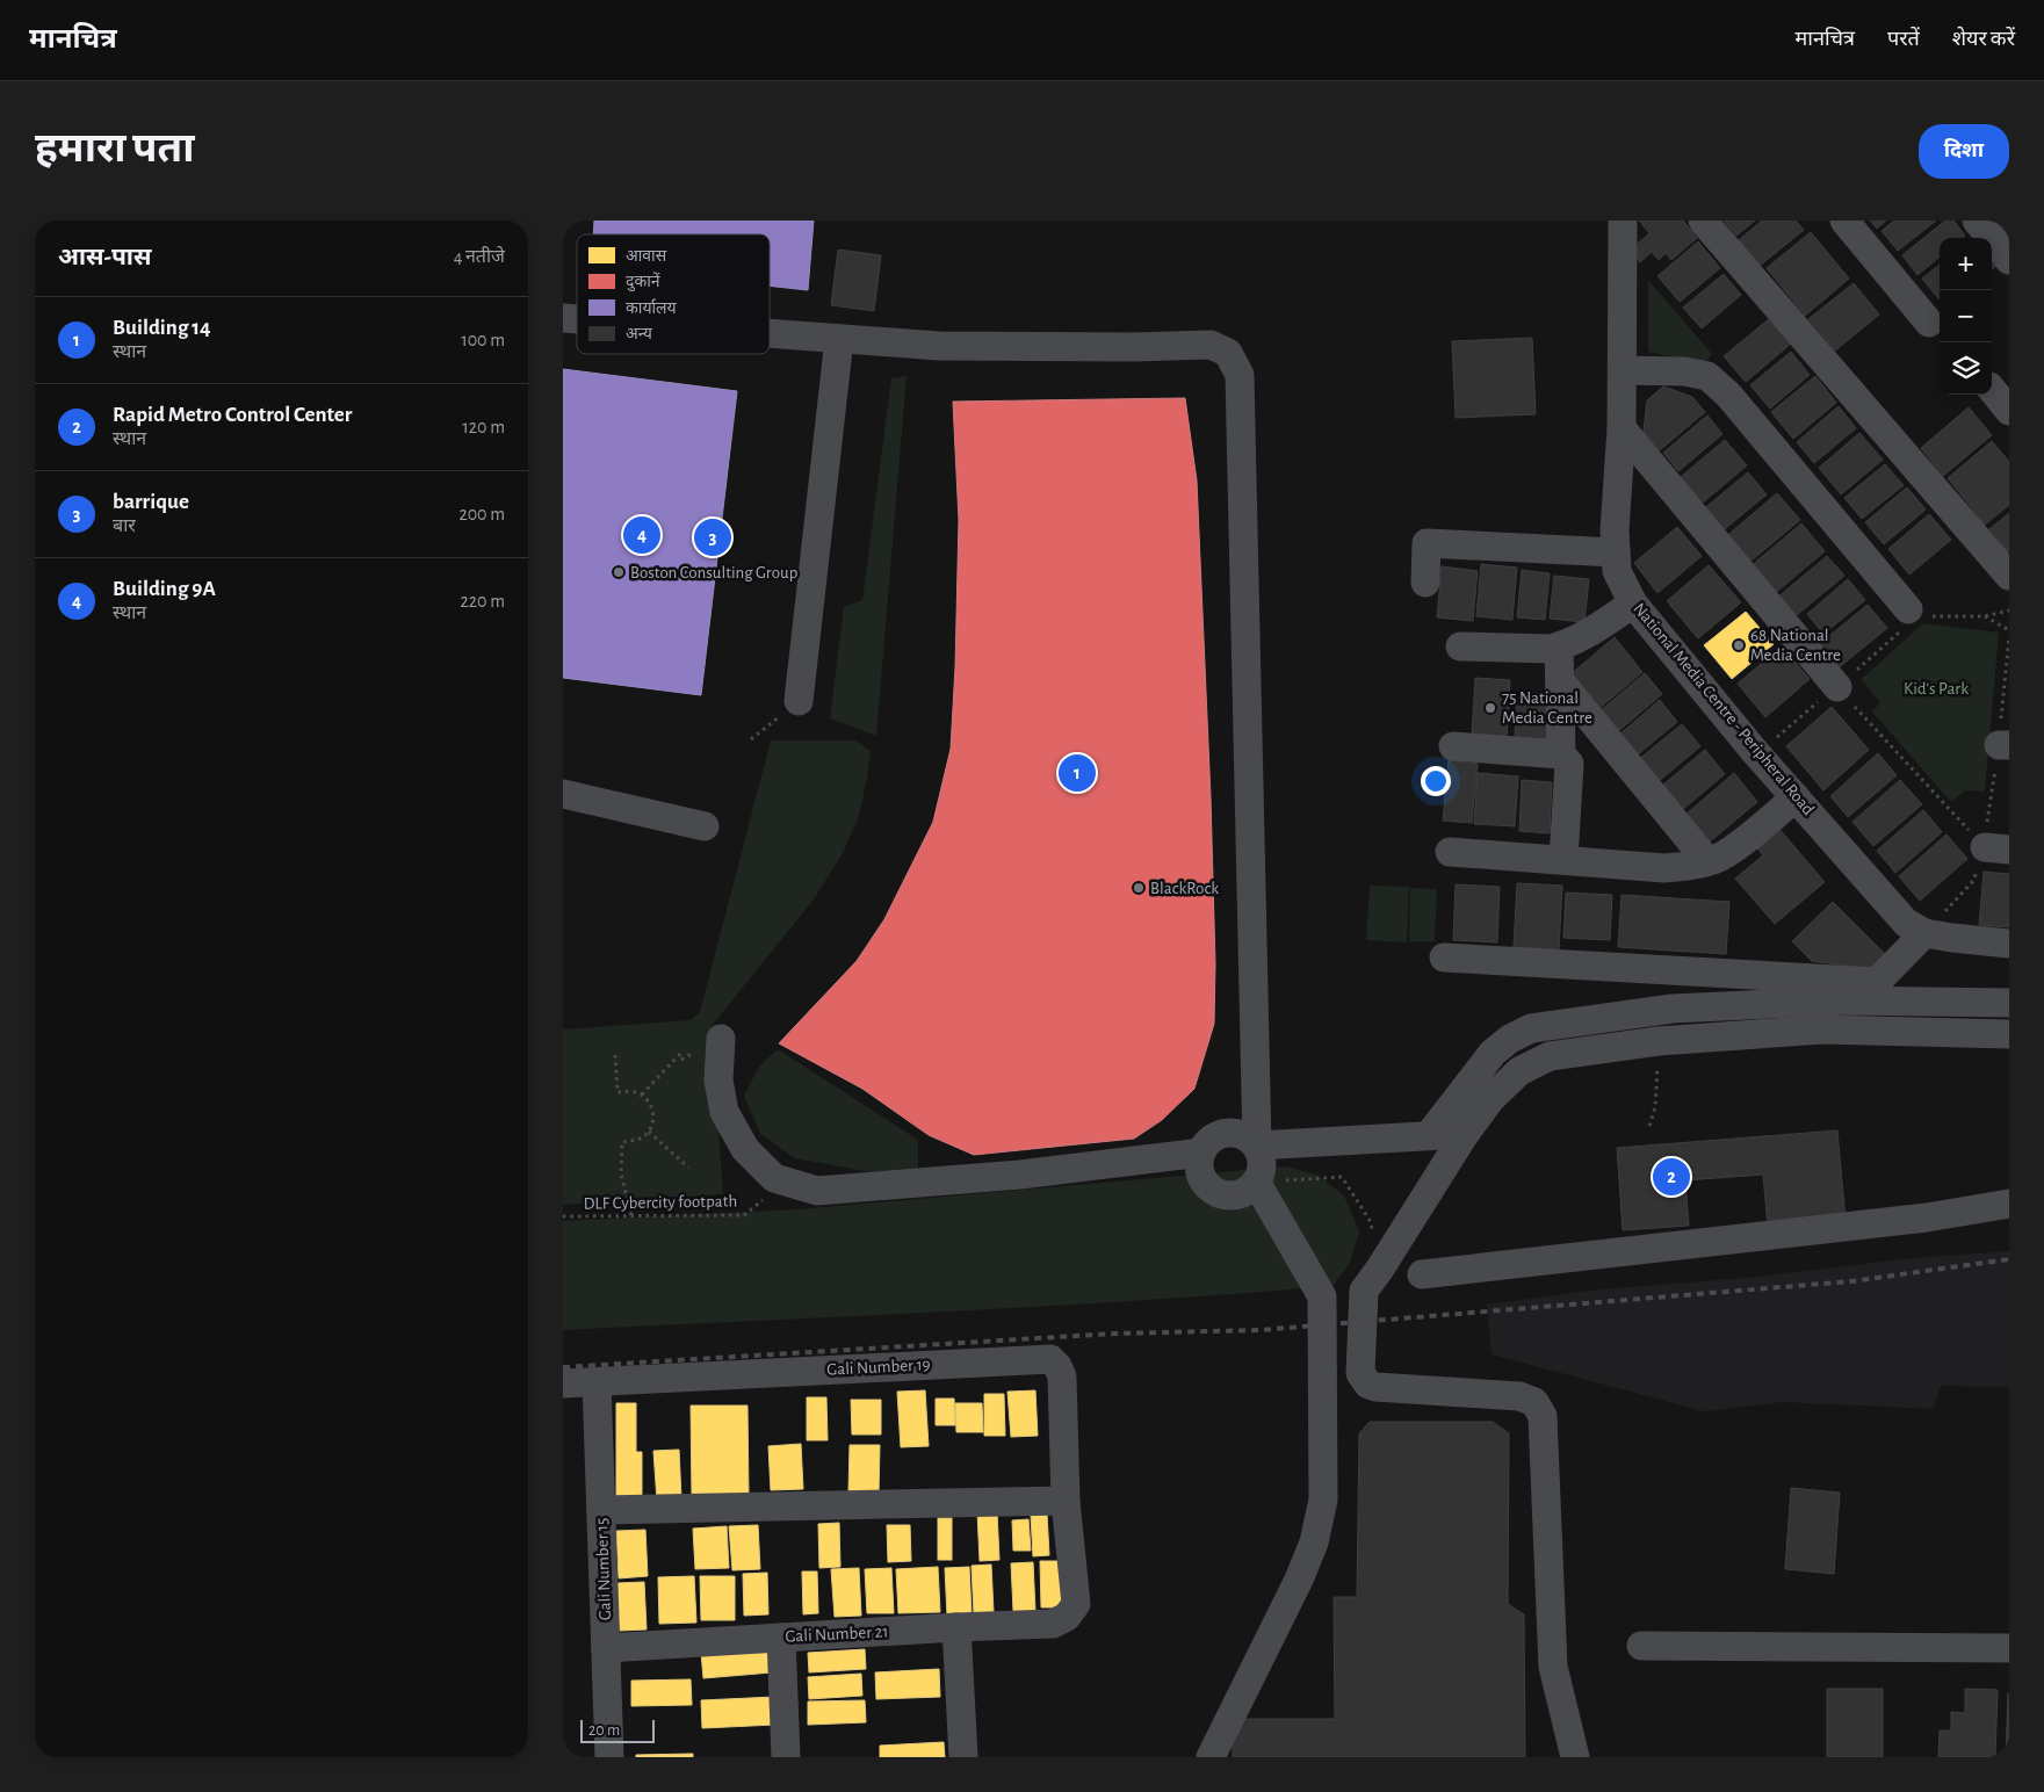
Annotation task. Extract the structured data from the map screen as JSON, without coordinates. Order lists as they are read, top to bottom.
{
  "streets": {
    "street": [
      "National Media Centre - Peripheral Road",
      "Gali Number 19",
      "Gali Number 15",
      "Gali Number 21"
    ],
    "path": ["DLF Cybercity footpath"]
  },
  "crossings": [
    ["Gali Number 19", "Gali Number 15"],
    ["Gali Number 19", "Gali Number 21"],
    ["Gali Number 15", "Gali Number 21"]
  ],
  "parks": ["Kid's Park"],
  "places": [
    "Boston Consulting Group",
    "68 National Media Centre",
    "75 National Media Centre",
    "BlackRock"
  ],
  "legend": [
    "आवास",
    "दुकानें",
    "कार्यालय",
    "अन्य"
  ],
  "scale_bar": "20 m",
  "page": {
    "header": "मानचित्र",
    "nav": ["मानचित्र", "परतें", "शेयर करें"],
    "buttons": "दिशा",
    "title": "हमारा पता",
    "heading": ["आस-पास", "4 नतीजे"],
    "map_buttons": ["+", "−"],
    "list": [
      {
        "mark": "1",
        "name": "Building 14",
        "note": "स्थान",
        "value": "100 m"
      },
      {
        "mark": "2",
        "name": "Rapid Metro Control Center",
        "note": "स्थान",
        "value": "120 m"
      },
      {
        "mark": "3",
        "name": "barrique",
        "note": "बार",
        "value": "200 m"
      },
      {
        "mark": "4",
        "name": "Building 9A",
        "note": "स्थान",
        "value": "220 m"
      }
    ],
    "pins": [
      "4",
      "3",
      "1",
      "2"
    ],
    "scale": "20 m"
  }
}
